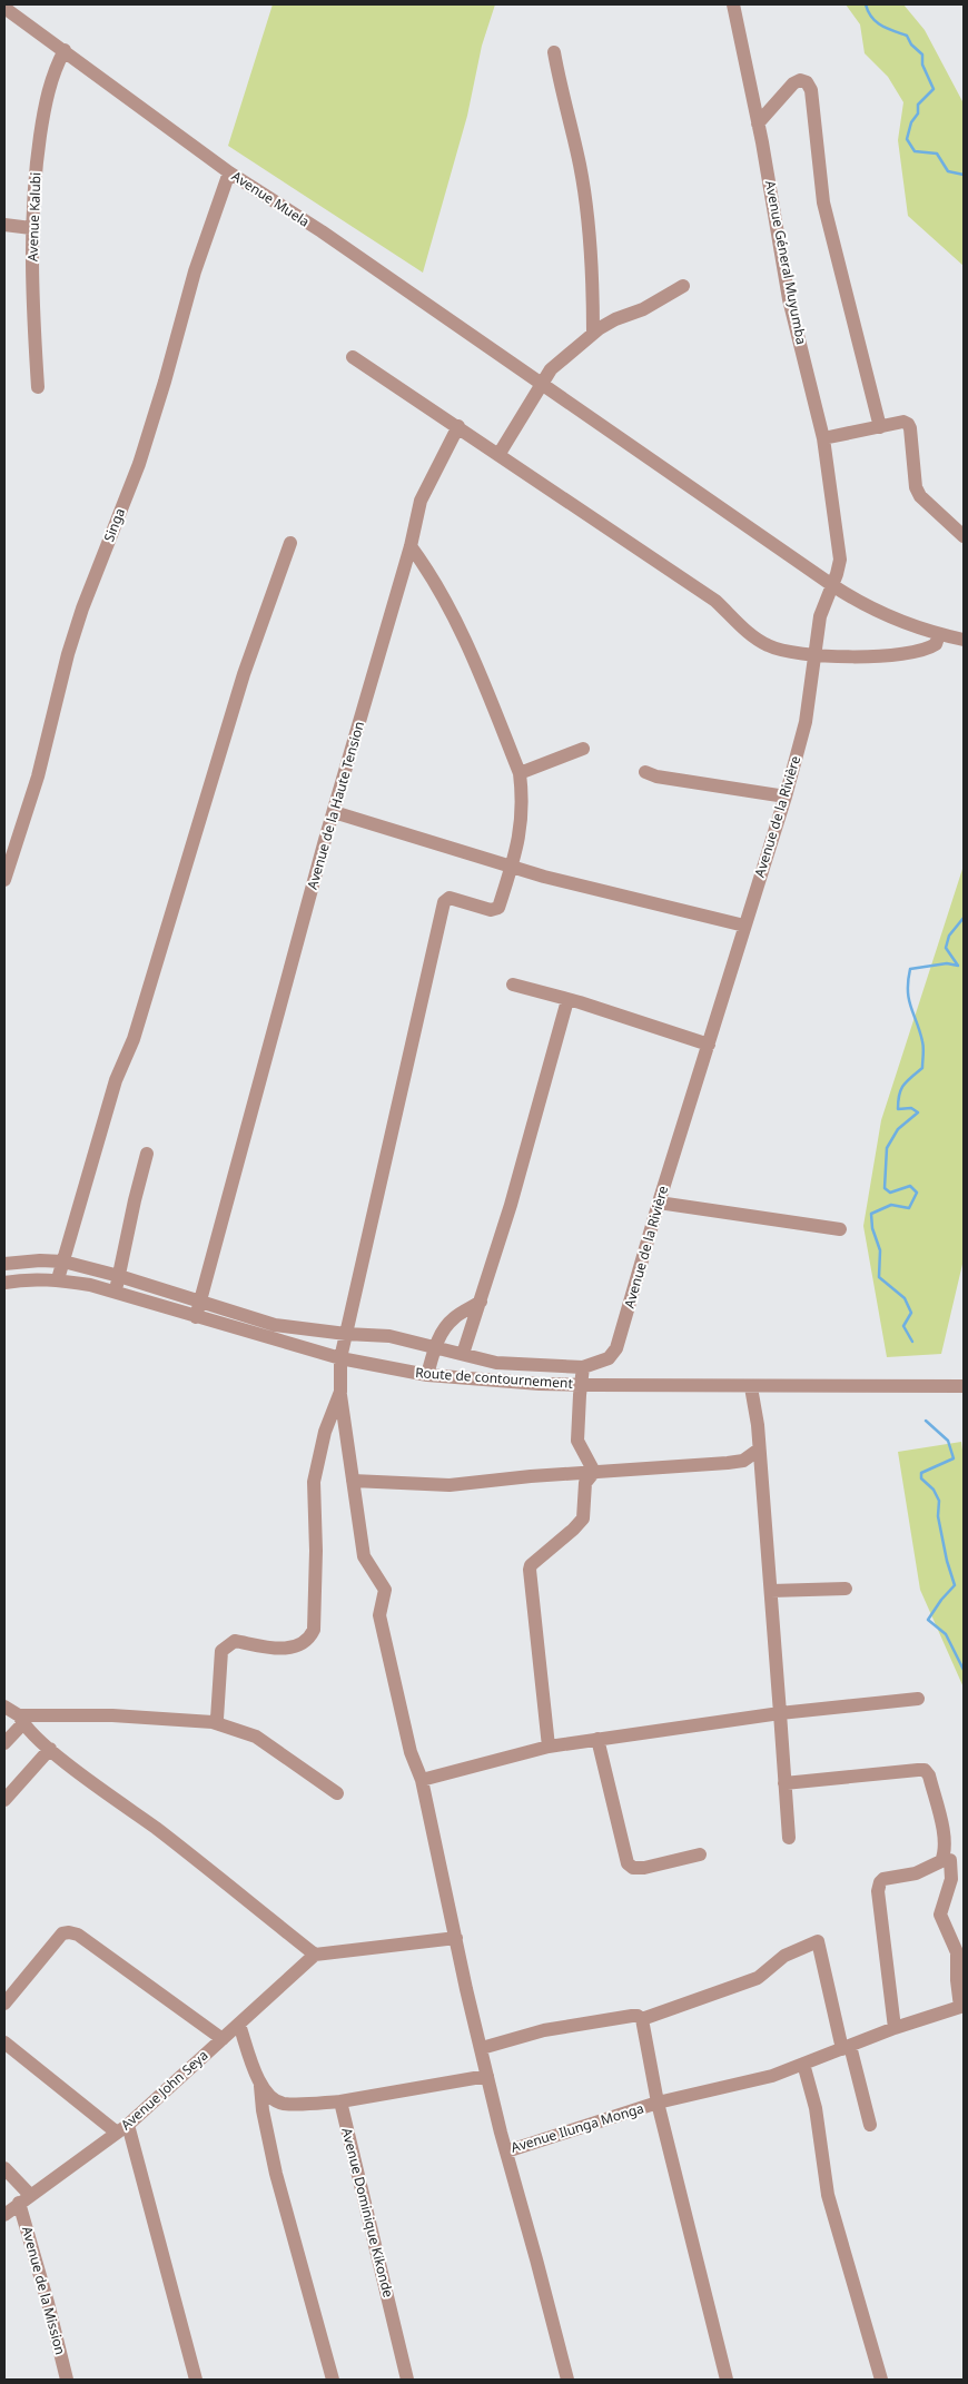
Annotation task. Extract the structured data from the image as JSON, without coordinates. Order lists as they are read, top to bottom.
{
  "streets": {
    "street": [
      "Avenue Muela",
      "Avenue Kalubi",
      "Avenue Géneral Muyumba",
      "Singa",
      "Avenue de la Haute Tension",
      "Avenue de la Rivière",
      "Route de contournement",
      "Avenue John Seya",
      "Avenue Ilunga Monga",
      "Avenue Dominique Kikonde",
      "Avenue de la Mission"
    ]
  },
  "crossings": [
    ["Avenue Muela", "Avenue Kalubi"],
    ["Avenue Muela", "Avenue Géneral Muyumba"],
    ["Avenue Muela", "Singa"],
    ["Avenue Muela", "Avenue de la Rivière"],
    ["Avenue Géneral Muyumba", "Avenue de la Rivière"],
    ["Avenue de la Haute Tension", "Route de contournement"],
    ["Avenue John Seya", "Avenue de la Mission"]
  ]
}
